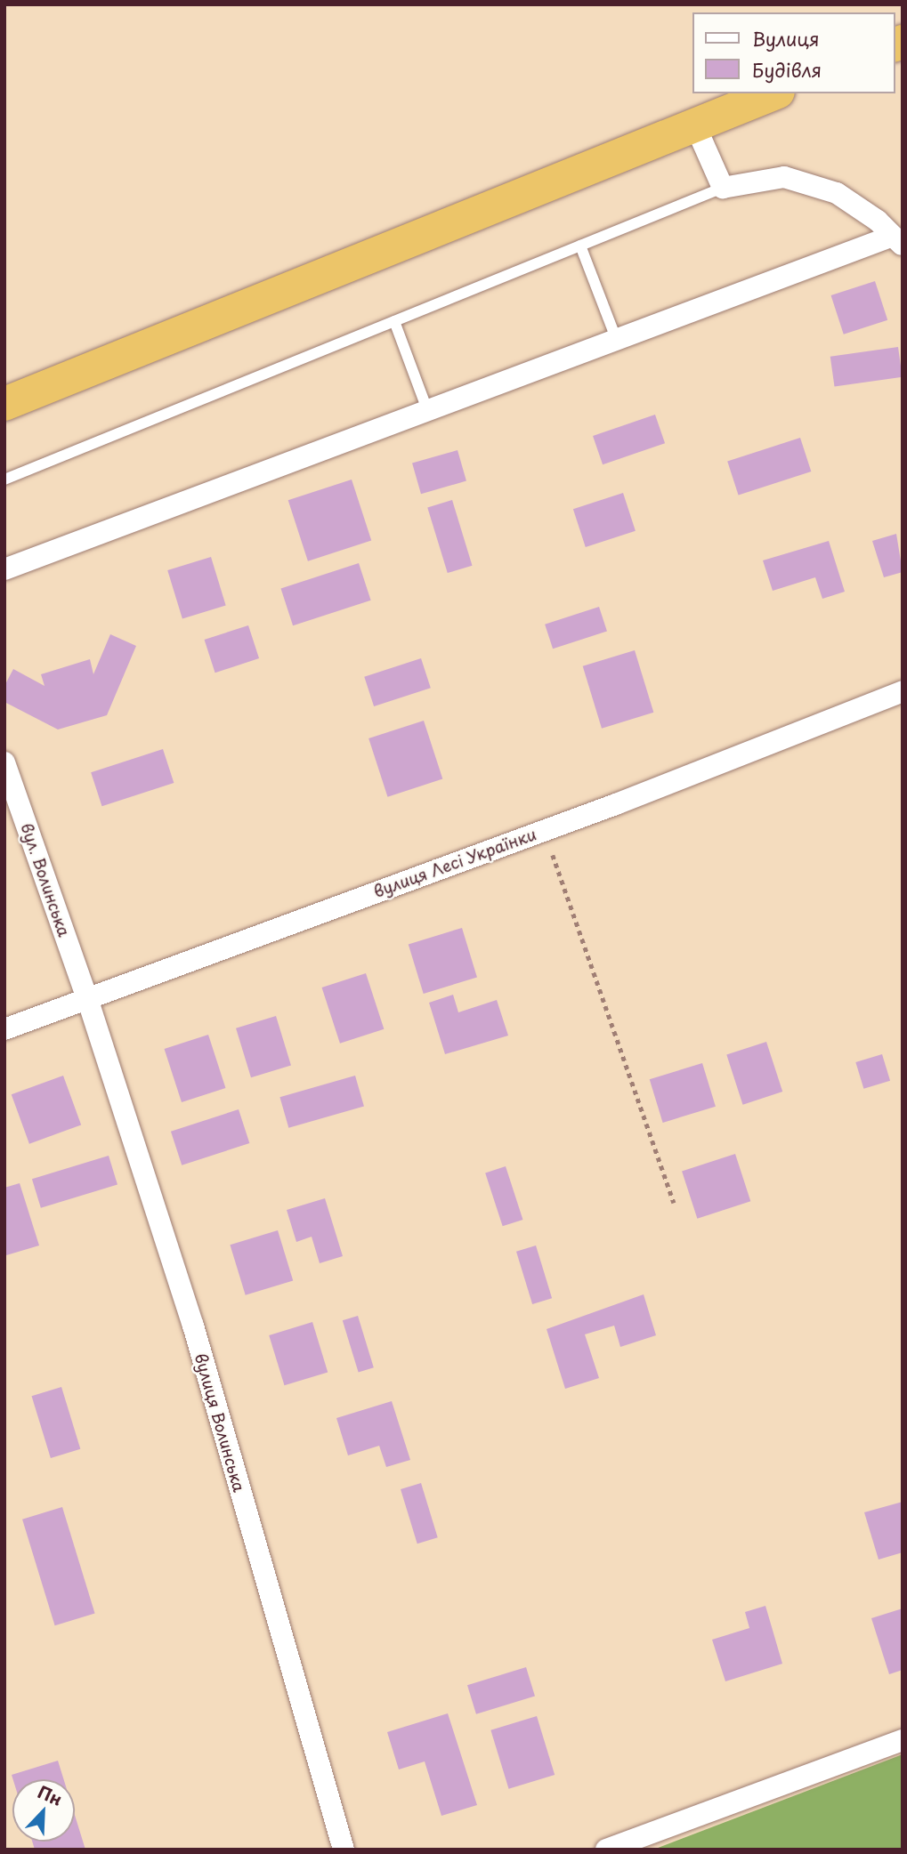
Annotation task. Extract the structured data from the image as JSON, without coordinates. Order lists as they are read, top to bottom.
{
  "streets": {
    "street": ["вулиця Лесі Українки", "вул. Волинська", "вулиця Волинська"]
  },
  "crossings": [
    ["вулиця Лесі Українки", "вул. Волинська"],
    ["вулиця Лесі Українки", "вулиця Волинська"],
    ["вул. Волинська", "вулиця Волинська"]
  ],
  "legend": ["Вулиця", "Будівля"],
  "north": "top right"
}
